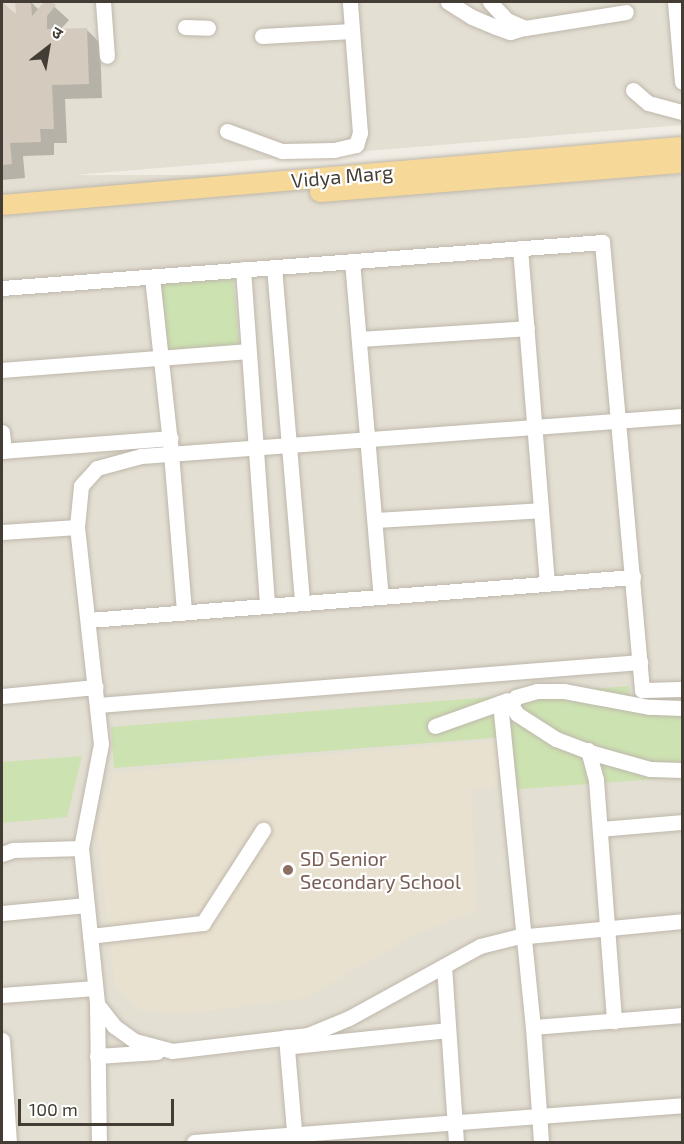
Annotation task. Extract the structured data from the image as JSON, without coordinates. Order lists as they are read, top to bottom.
{
  "streets": {
    "main road": ["Vidya Marg"]
  },
  "places": ["SD Senior Secondary School"],
  "scale_bar": "100 m",
  "north": "top right"
}
